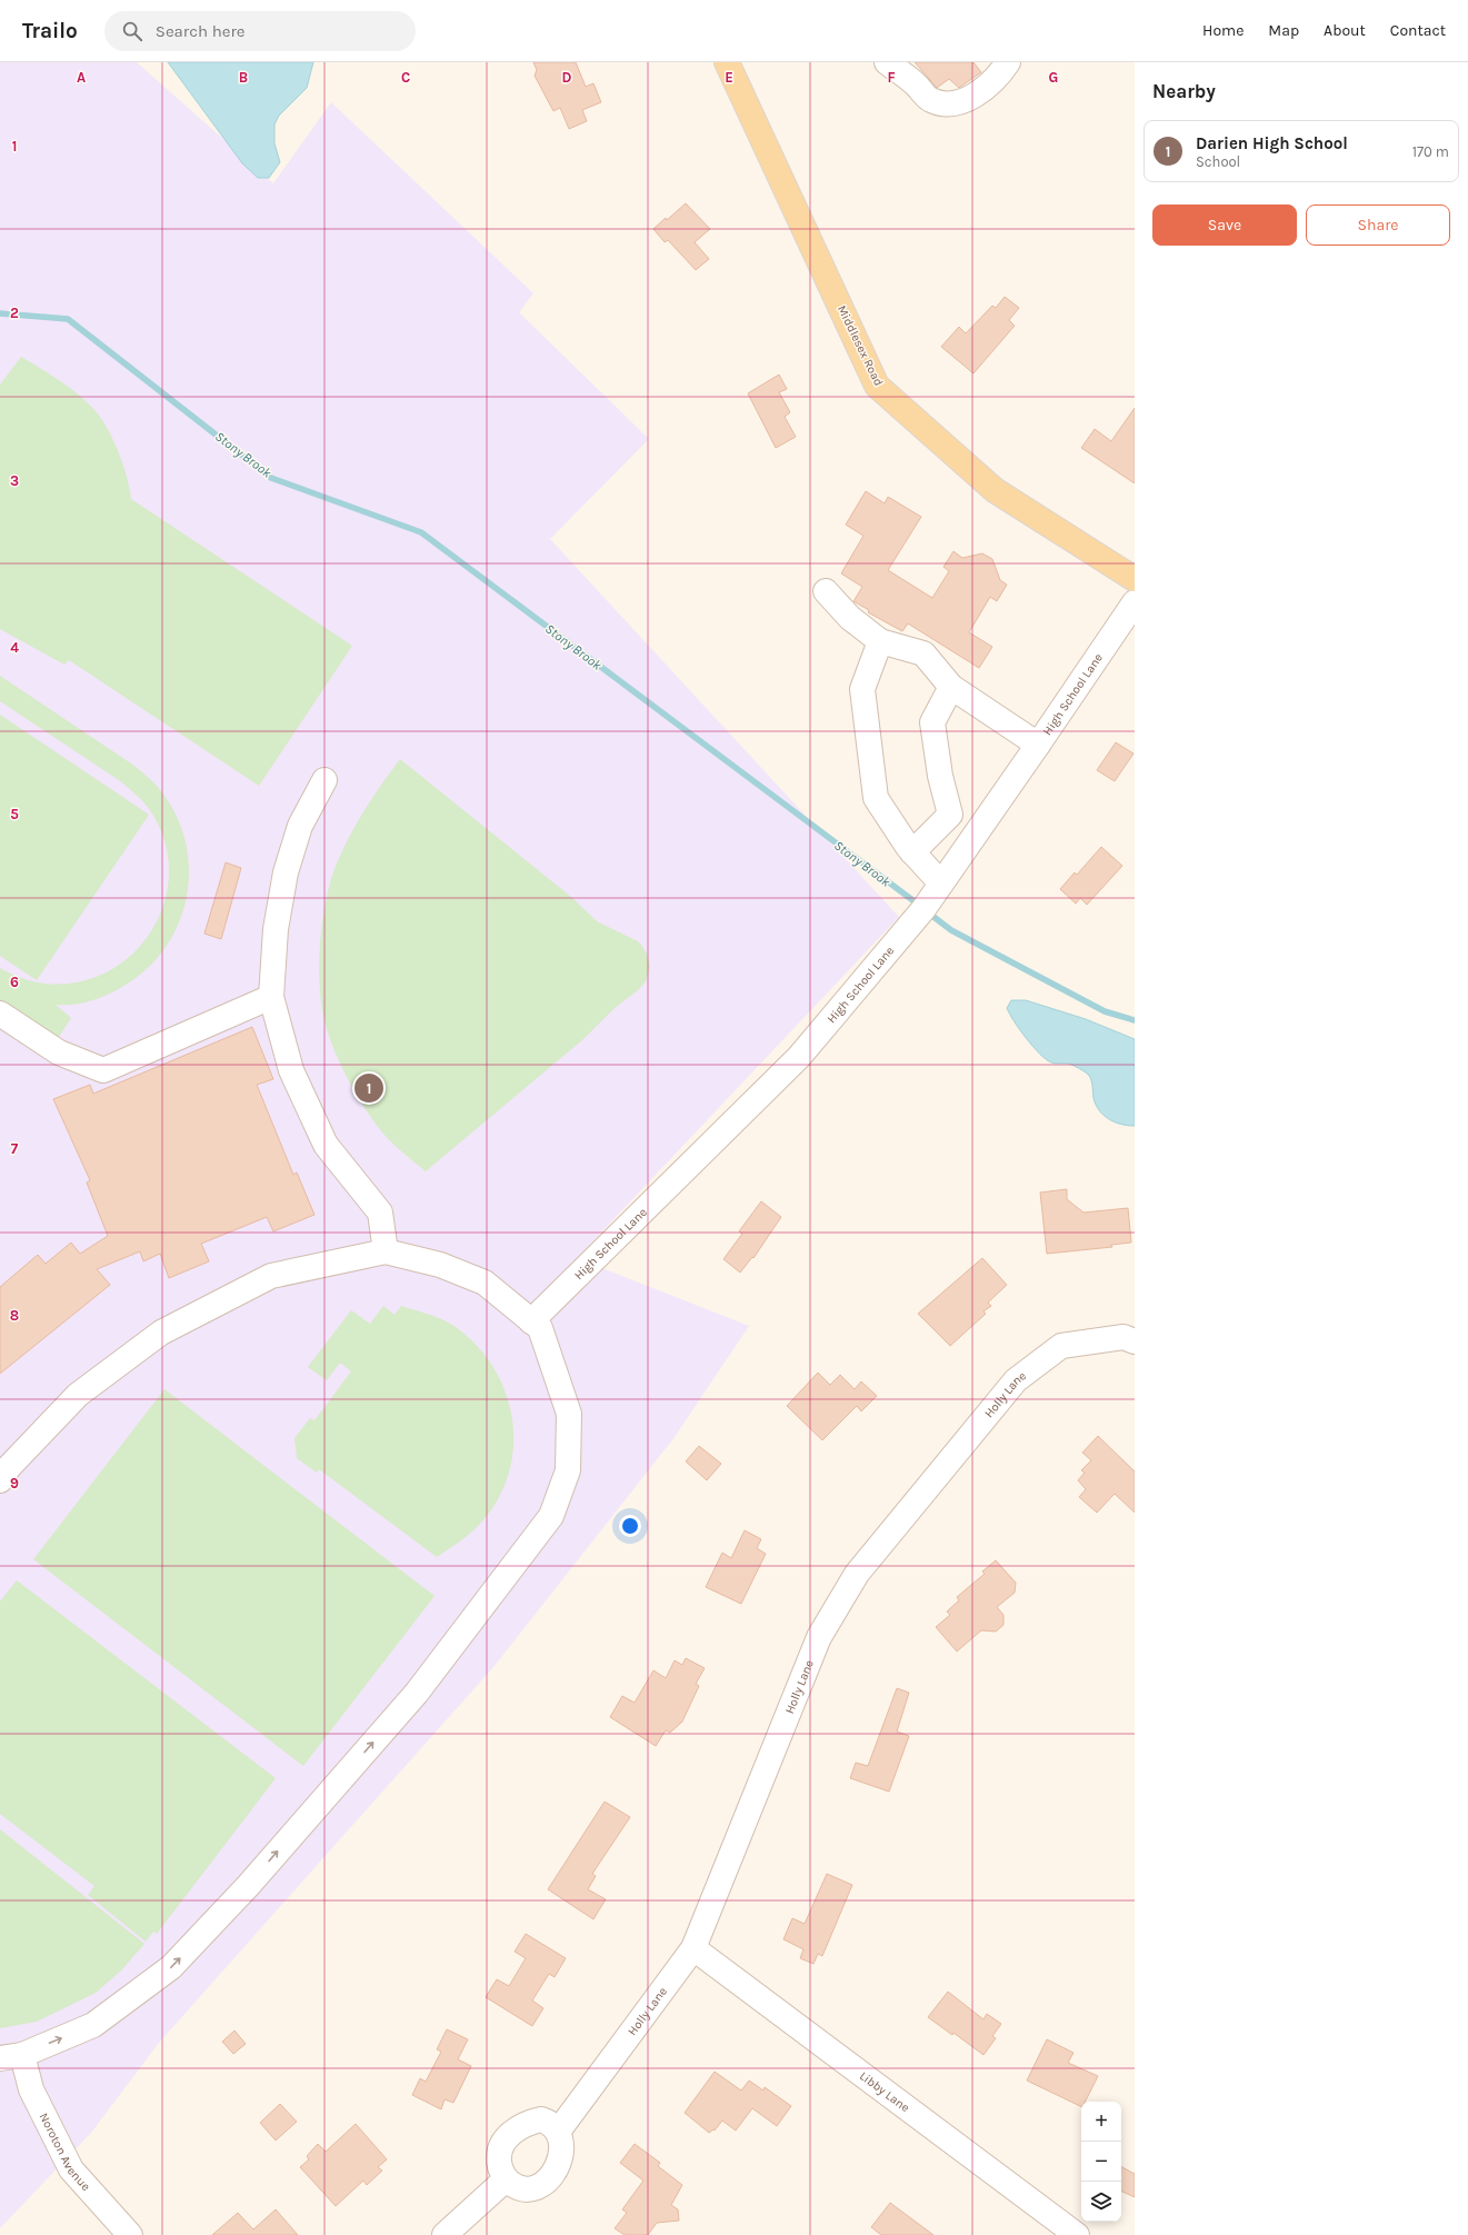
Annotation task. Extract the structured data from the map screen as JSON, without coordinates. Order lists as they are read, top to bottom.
{
  "streets": {
    "main road": ["Middlesex Road"],
    "street": [
      "High School Lane",
      "Holly Lane",
      "Libby Lane",
      "Noroton Avenue"
    ]
  },
  "crossings": [
    ["Holly Lane", "Libby Lane"]
  ],
  "water": ["Stony Brook"],
  "page": {
    "header": "Trailo",
    "search": "Search here",
    "nav": [
      "Home",
      "Map",
      "About",
      "Contact"
    ],
    "heading": "Nearby",
    "list": [
      {
        "mark": "1",
        "name": "Darien High School",
        "note": "School",
        "value": "170 m"
      }
    ],
    "buttons": ["Save", "Share"],
    "pins": "1",
    "map_buttons": ["+", "−"]
  },
  "grid": {
    "columns": [
      "A",
      "B",
      "C",
      "D",
      "E",
      "F",
      "G"
    ],
    "rows": [
      "1",
      "2",
      "3",
      "4",
      "5",
      "6",
      "7",
      "8",
      "9"
    ]
  }
}
